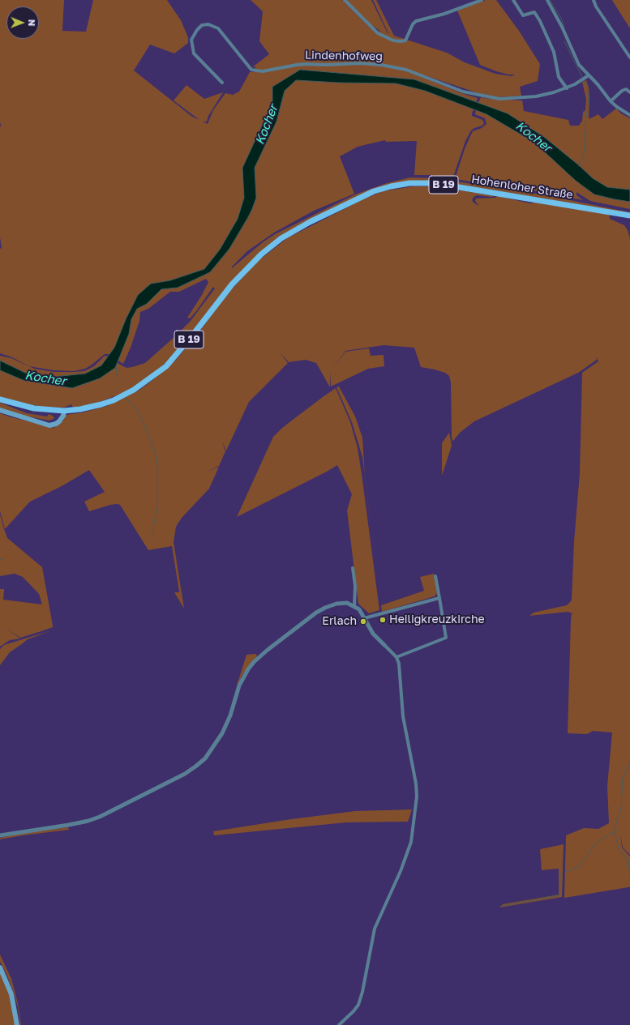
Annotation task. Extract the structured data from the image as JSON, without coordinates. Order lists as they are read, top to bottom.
{
  "streets": {
    "main road": ["B 19", "Hohenloher Straße"],
    "street": ["Lindenhofweg"]
  },
  "crossings": [
    ["B 19", "Hohenloher Straße"]
  ],
  "water": ["Kocher"],
  "places": ["Heiligkreuzkirche", "Erlach"],
  "north": "right"
}
